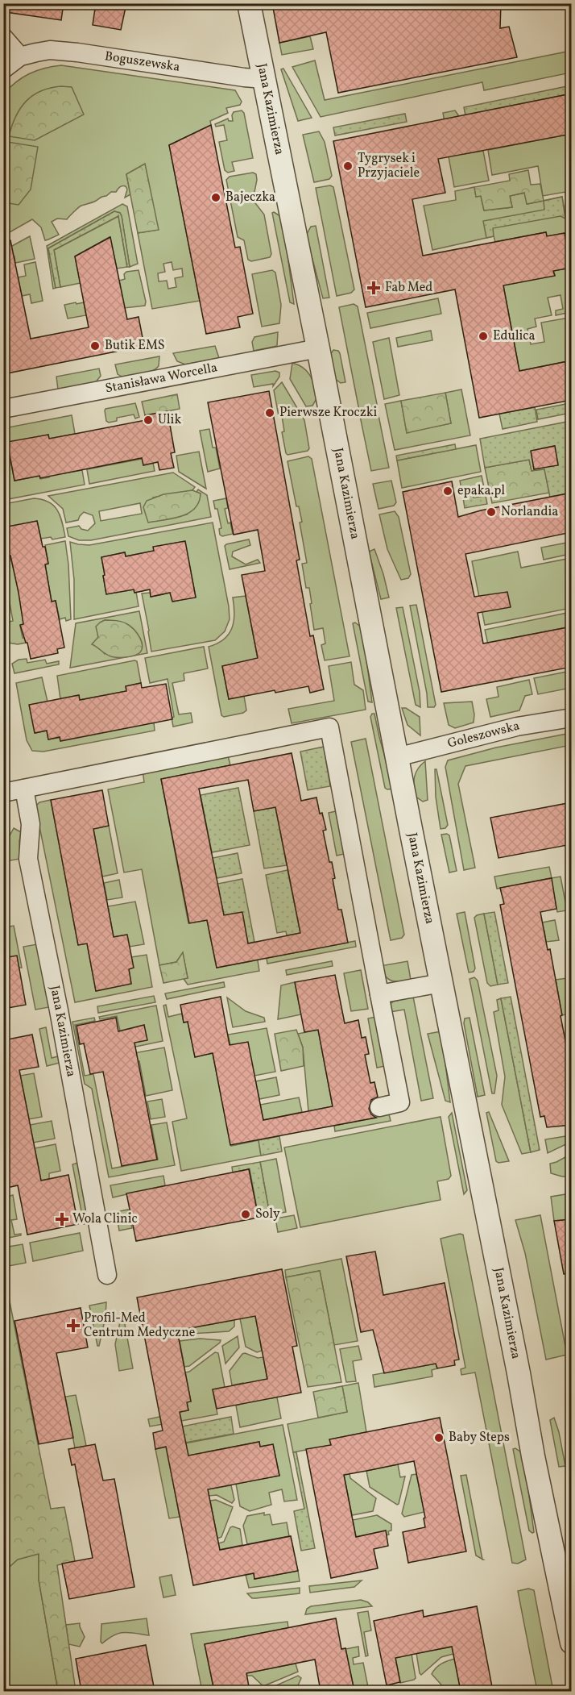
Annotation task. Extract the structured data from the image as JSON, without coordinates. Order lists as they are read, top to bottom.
{
  "streets": {
    "street": [
      "Boguszewska",
      "Jana Kazimierza",
      "Stanisława Worcella",
      "Goleszowska"
    ]
  },
  "crossings": [
    ["Boguszewska", "Jana Kazimierza"],
    ["Jana Kazimierza", "Stanisława Worcella"],
    ["Jana Kazimierza", "Goleszowska"]
  ],
  "places": {
    "other": [
      "Tygrysek i Przyjaciele",
      "Bajeczka",
      "Edulica",
      "Butik EMS",
      "Pierwsze Kroczki",
      "Ulik",
      "epaka.pl",
      "Norlandia",
      "Soly",
      "Baby Steps"
    ],
    "health": ["Fab Med", "Wola Clinic", "Profil-Med Centrum Medyczne"]
  }
}
